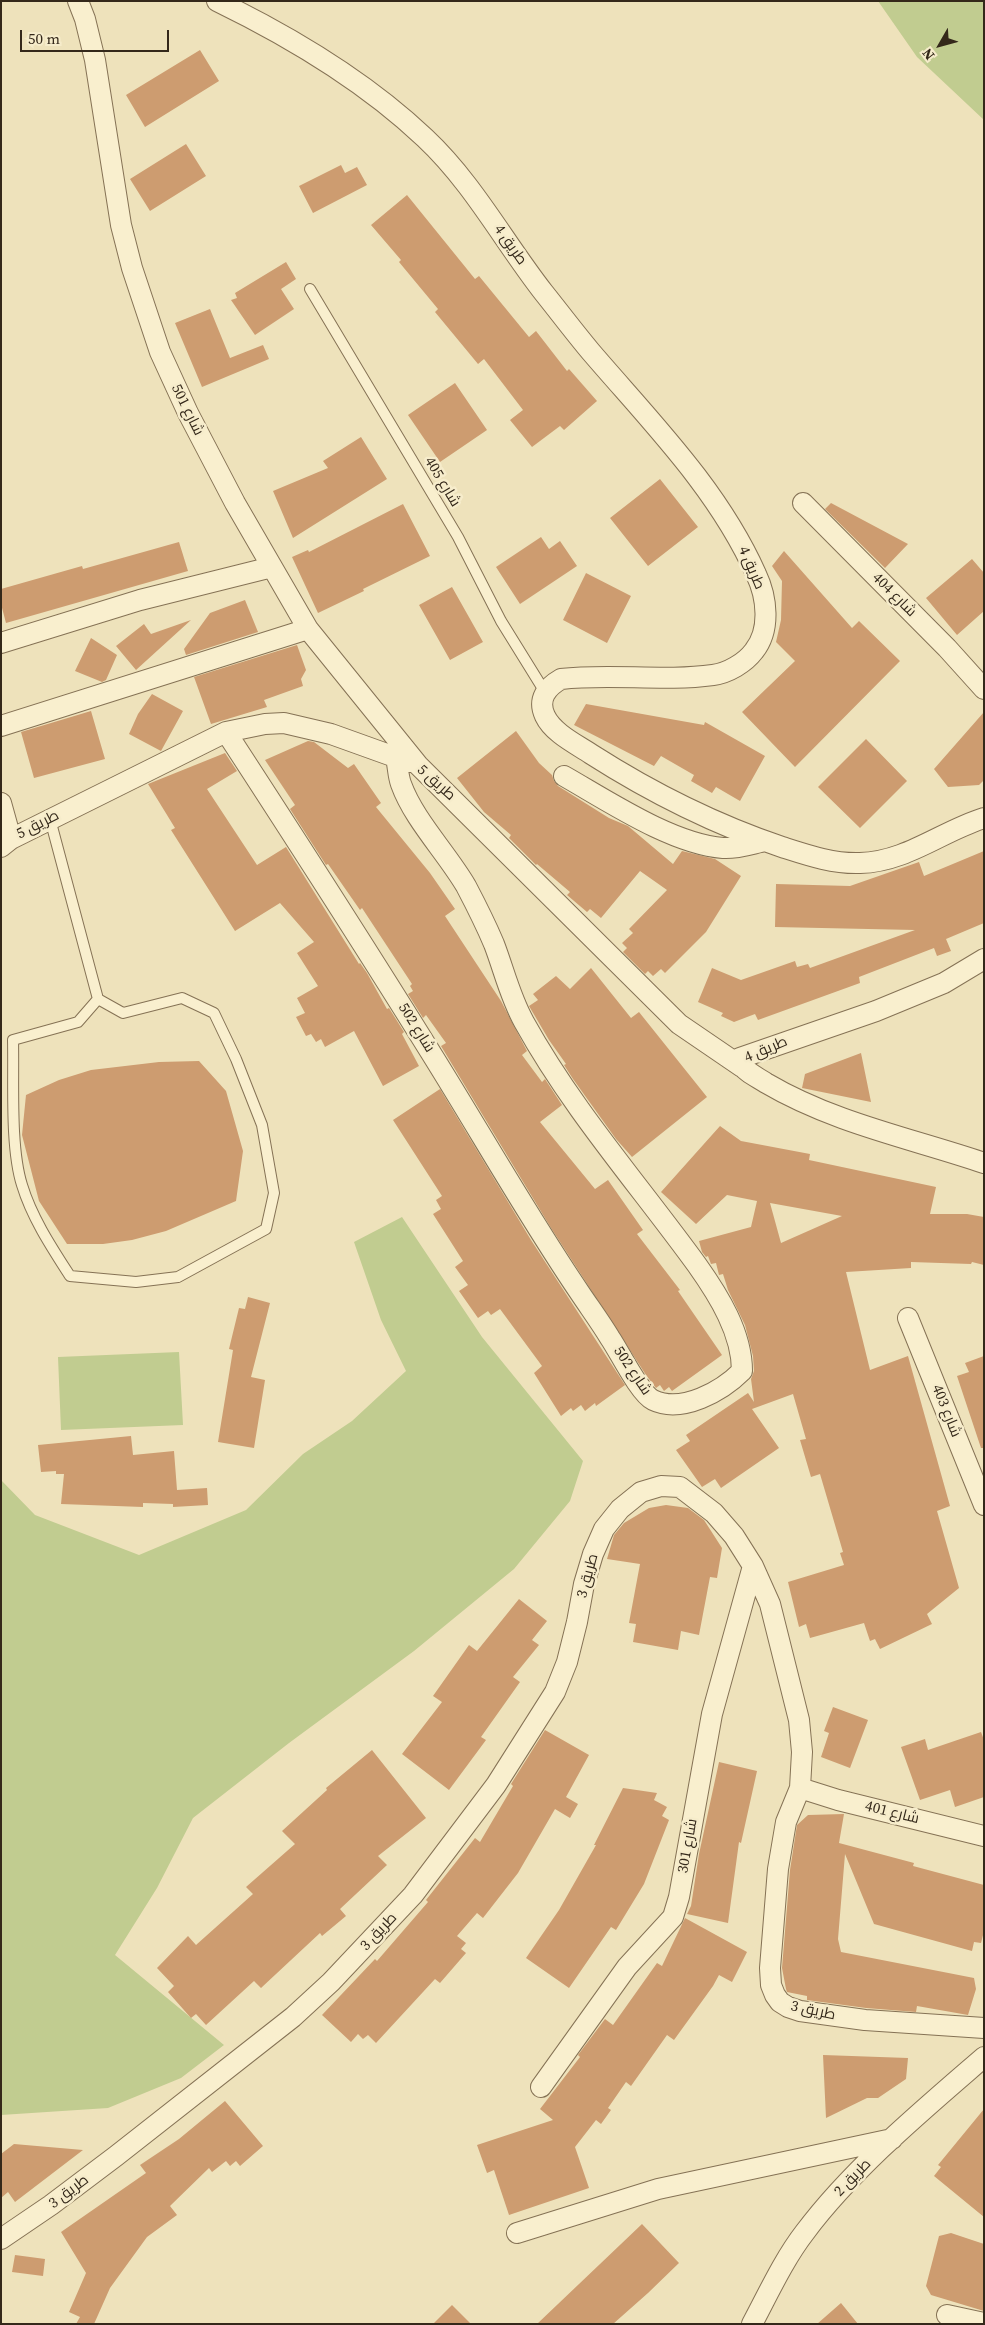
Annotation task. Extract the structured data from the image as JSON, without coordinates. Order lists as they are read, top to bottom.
{
  "streets": {
    "street": [
      "طريق 4",
      "شارع 501",
      "شارع 404",
      "طريق 5",
      "شارع 502",
      "شارع 403",
      "طريق 3",
      "شارع 401",
      "شارع 301",
      "طريق 2"
    ],
    "lane": ["شارع 405"]
  },
  "crossings": [
    ["طريق 4", "شارع 405"],
    ["طريق 4", "طريق 5"],
    ["شارع 501", "طريق 5"],
    ["طريق 5", "شارع 502"],
    ["طريق 3", "شارع 401"],
    ["طريق 3", "شارع 301"]
  ],
  "scale_bar": "50 m",
  "north": "bottom left"
}
